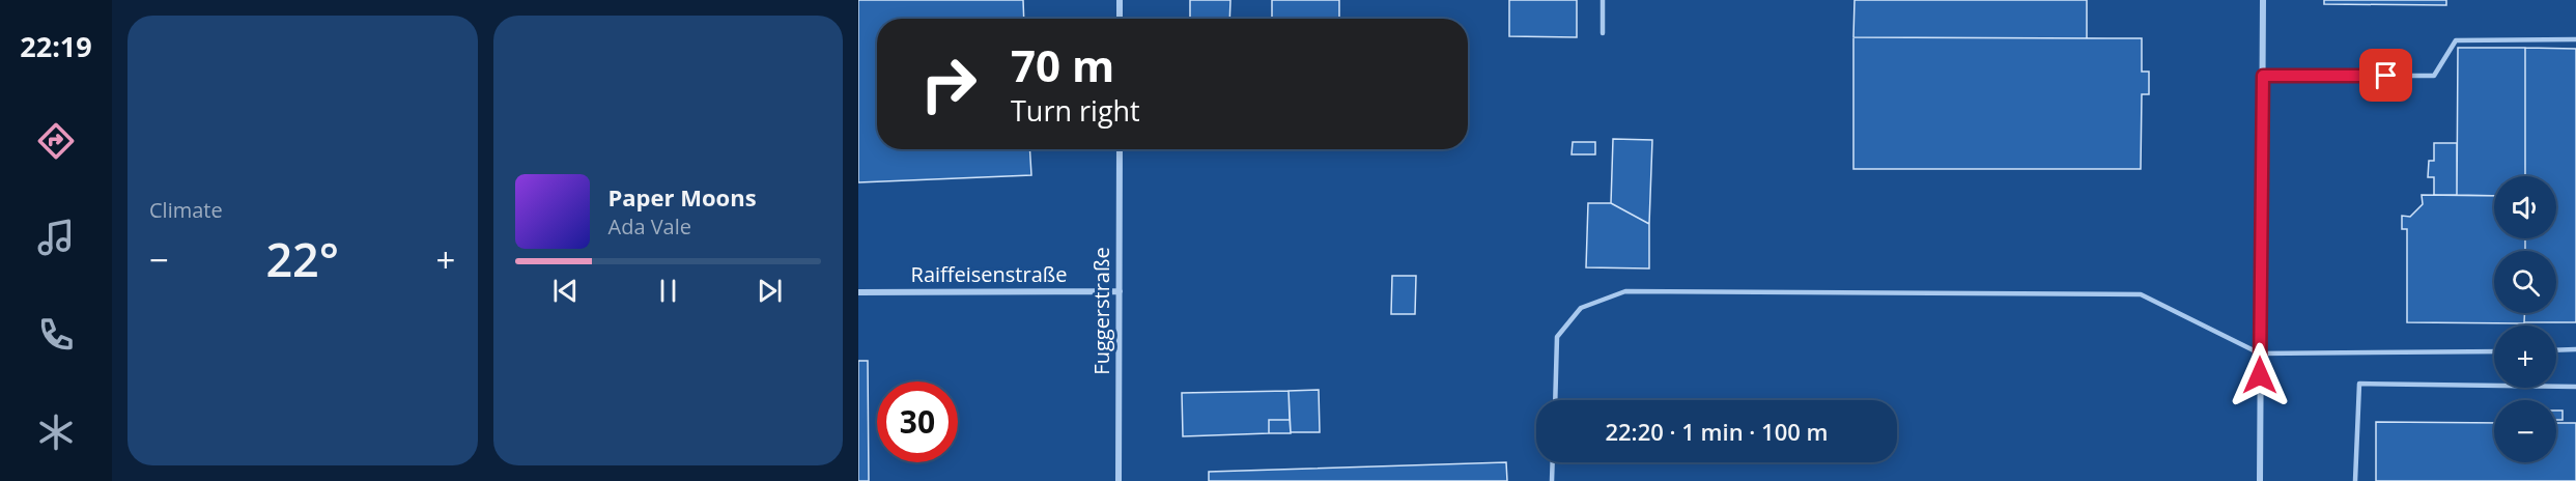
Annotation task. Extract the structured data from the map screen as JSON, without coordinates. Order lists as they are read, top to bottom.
{
  "streets": {
    "street": ["Raiffeisenstraße", "Fuggerstraße"]
  },
  "crossings": [
    ["Raiffeisenstraße", "Fuggerstraße"]
  ],
  "page": {
    "tabs": "22:19",
    "tile": "Climate",
    "turn": ["70 m", "Turn right"],
    "song": ["Paper Moons", "Ada Vale"],
    "map_buttons": ["+", "−"],
    "heat": ["−", "22°", "+"],
    "limit": "30",
    "trip": "22:20 · 1 min · 100 m"
  }
}
